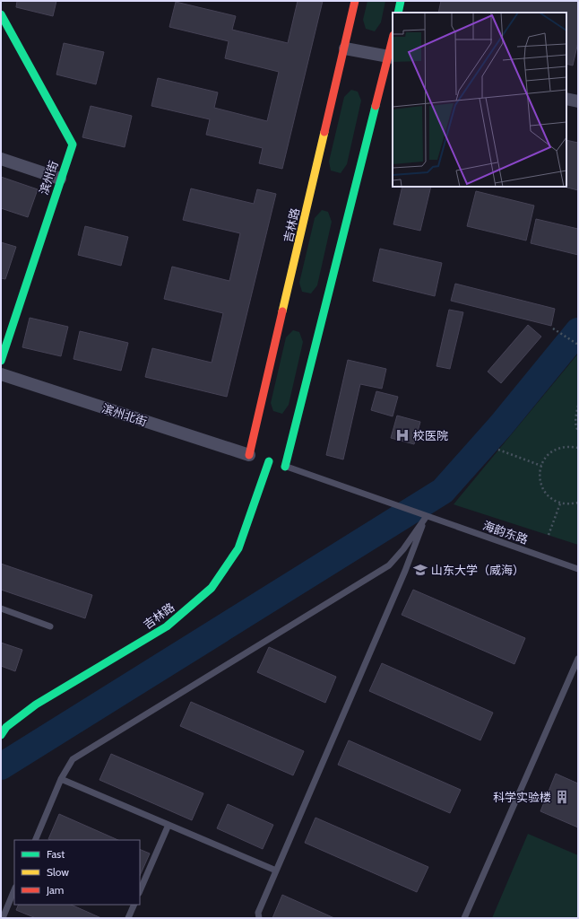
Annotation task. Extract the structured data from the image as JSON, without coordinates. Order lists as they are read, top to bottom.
{
  "streets": {
    "main road": ["滨州街", "吉林路"],
    "street": ["滨州北街"],
    "lane": ["海韵东路"]
  },
  "crossings": [
    ["吉林路", "滨州北街"],
    ["吉林路", "海韵东路"],
    ["滨州北街", "海韵东路"]
  ],
  "places": {
    "hospital": ["校医院"],
    "school or university": ["山东大学（威海）"],
    "building": ["科学实验楼"]
  },
  "legend": ["Fast", "Slow", "Jam"]
}
